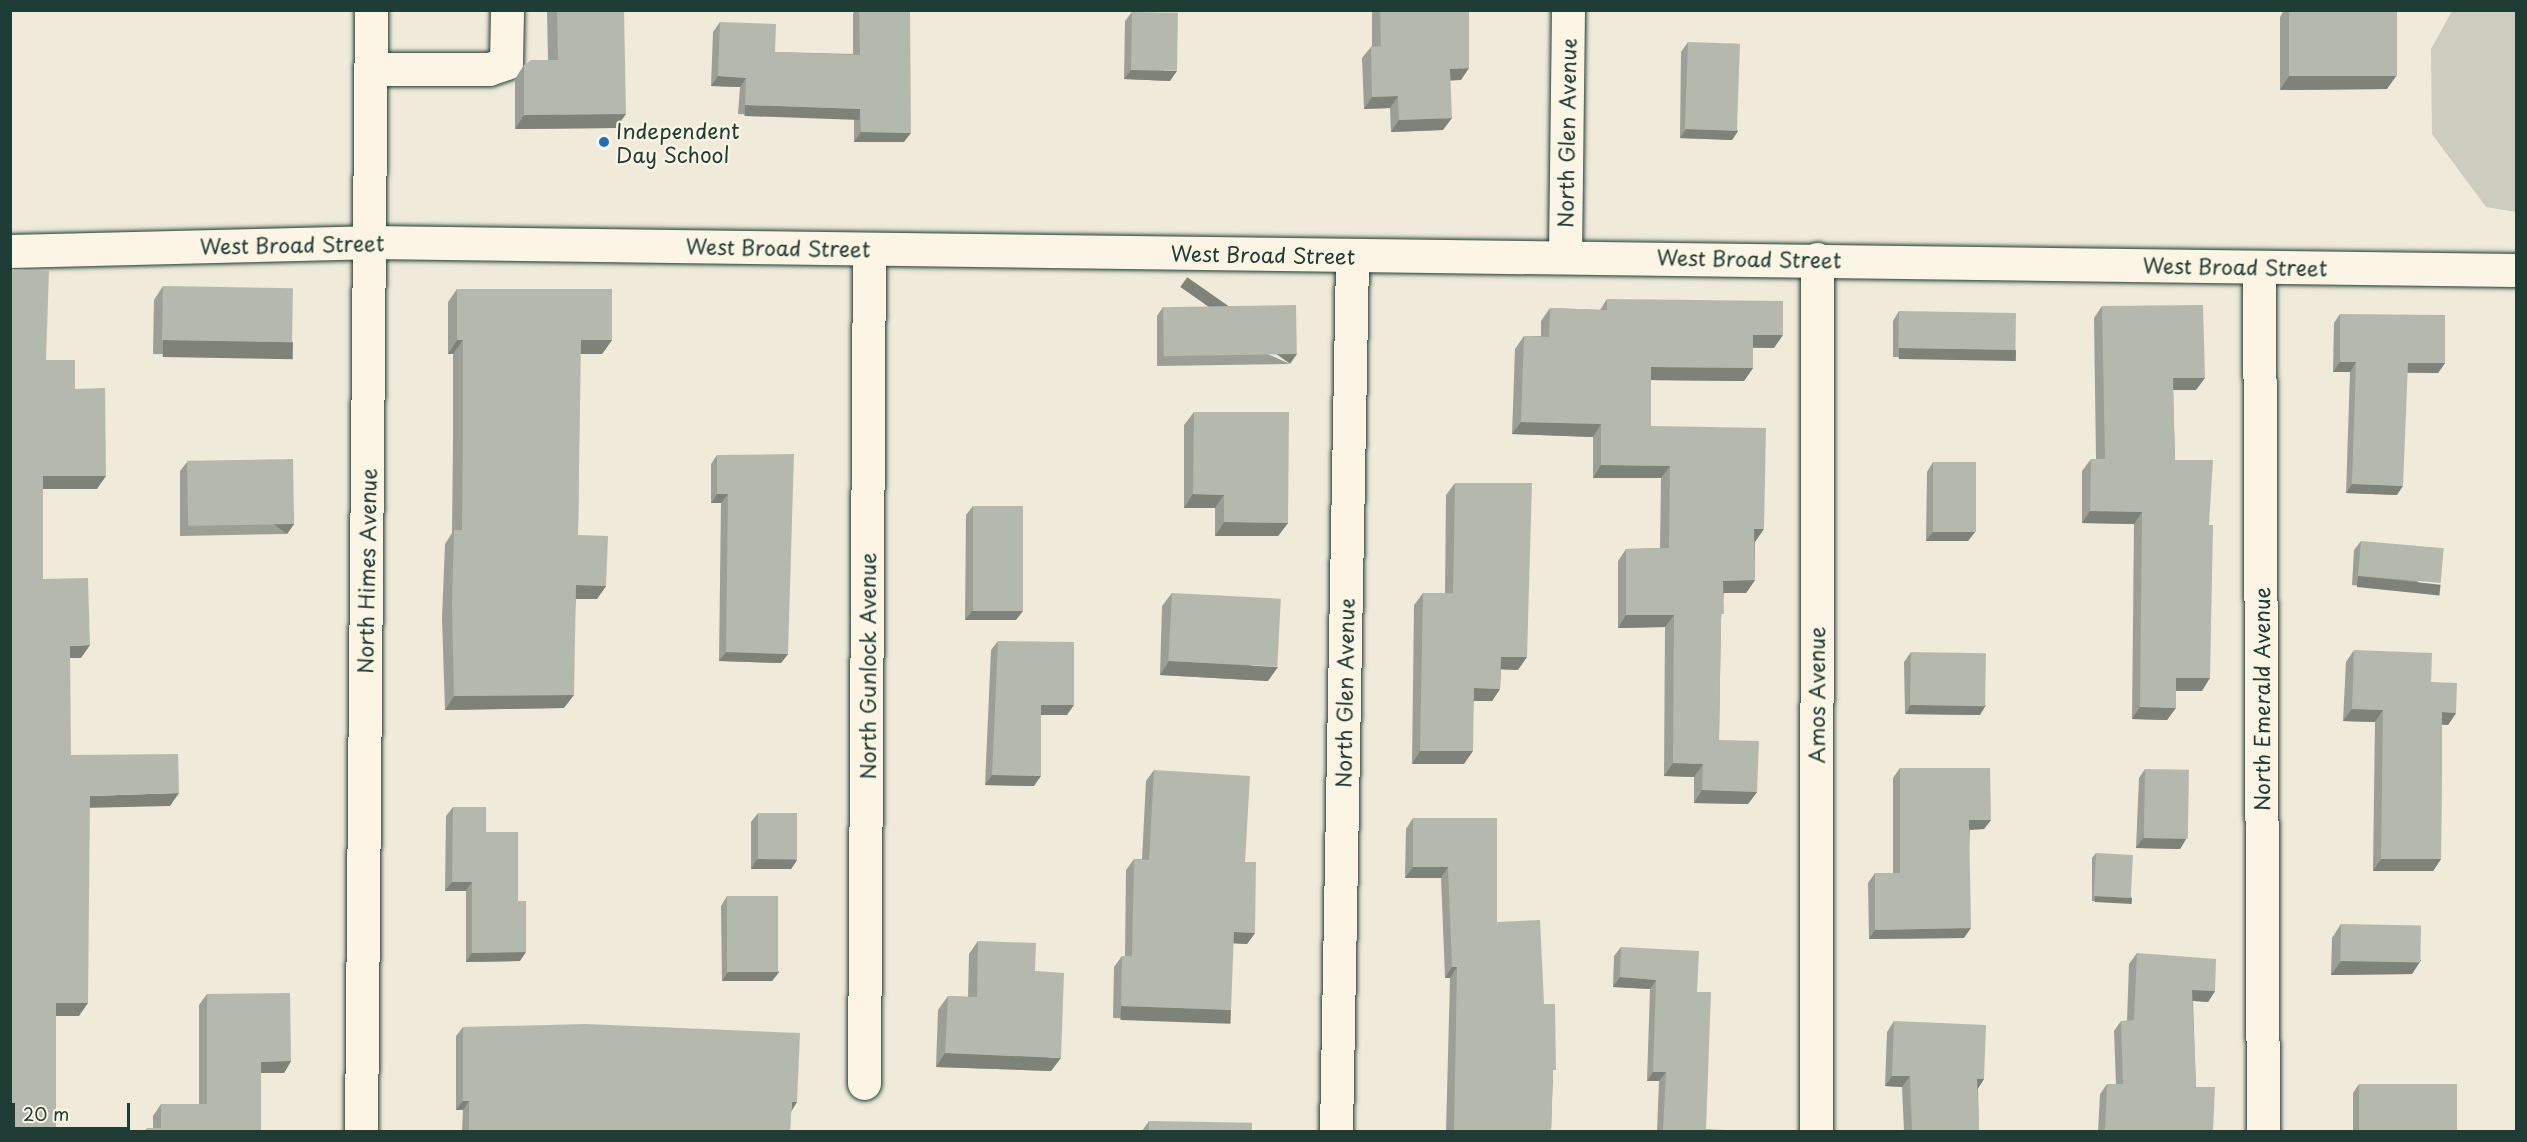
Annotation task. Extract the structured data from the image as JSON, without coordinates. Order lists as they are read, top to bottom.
{
  "streets": {
    "street": [
      "North Glen Avenue",
      "West Broad Street",
      "North Himes Avenue",
      "North Gunlock Avenue",
      "Amos Avenue",
      "North Emerald Avenue"
    ]
  },
  "crossings": [
    ["North Glen Avenue", "West Broad Street"],
    ["West Broad Street", "North Himes Avenue"],
    ["West Broad Street", "North Gunlock Avenue"],
    ["West Broad Street", "Amos Avenue"],
    ["West Broad Street", "North Emerald Avenue"]
  ],
  "places": ["Independent Day School"],
  "scale_bar": "20 m"
}
